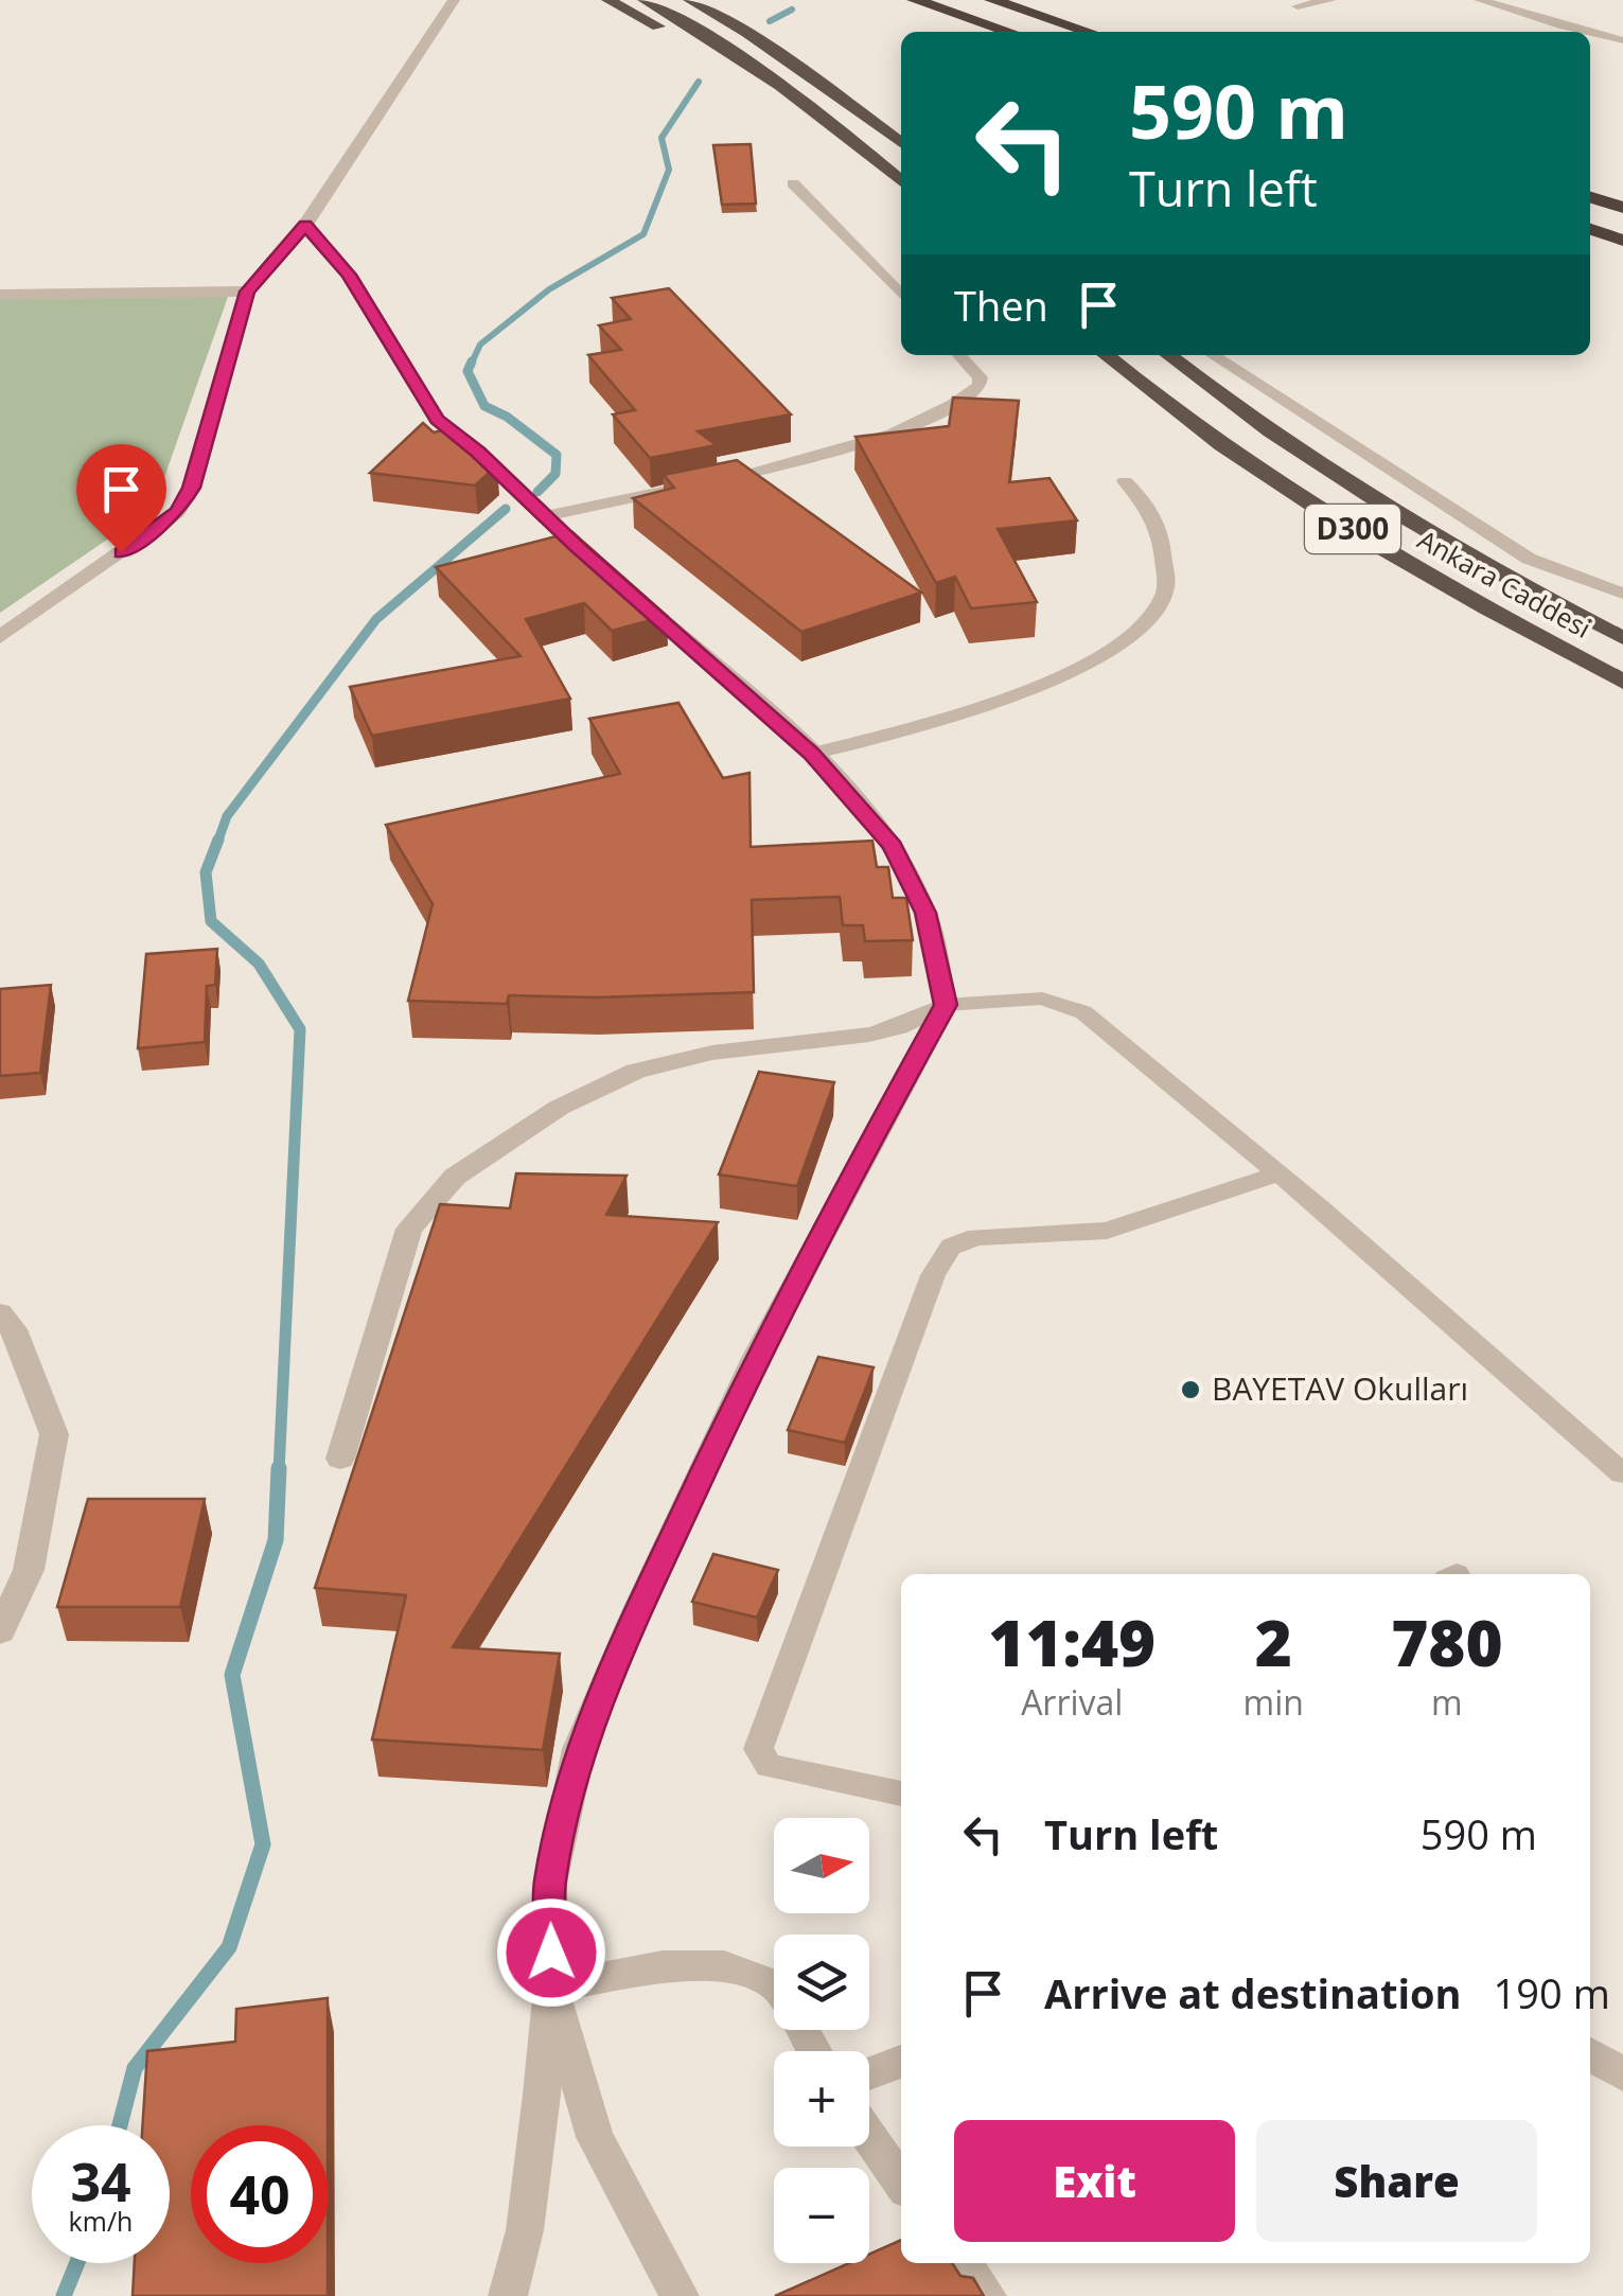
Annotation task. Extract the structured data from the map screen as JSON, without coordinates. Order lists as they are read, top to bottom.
{
  "streets": {
    "highway": ["D300", "Ankara Caddesi"]
  },
  "places": ["BAYETAV Okulları"],
  "north": "right",
  "page": {
    "turn": ["590 m", "Turn left"],
    "then": "Then",
    "eta": [
      "11:49",
      "Arrival",
      "2",
      "min",
      "780",
      "m"
    ],
    "list": [
      {
        "name": "Turn left",
        "value": "590 m"
      },
      {
        "name": "Arrive at destination",
        "value": "190 m"
      }
    ],
    "map_buttons": ["+", "−"],
    "buttons": ["Exit", "Share"],
    "speed": "34 km/h",
    "limit": "40"
  }
}
